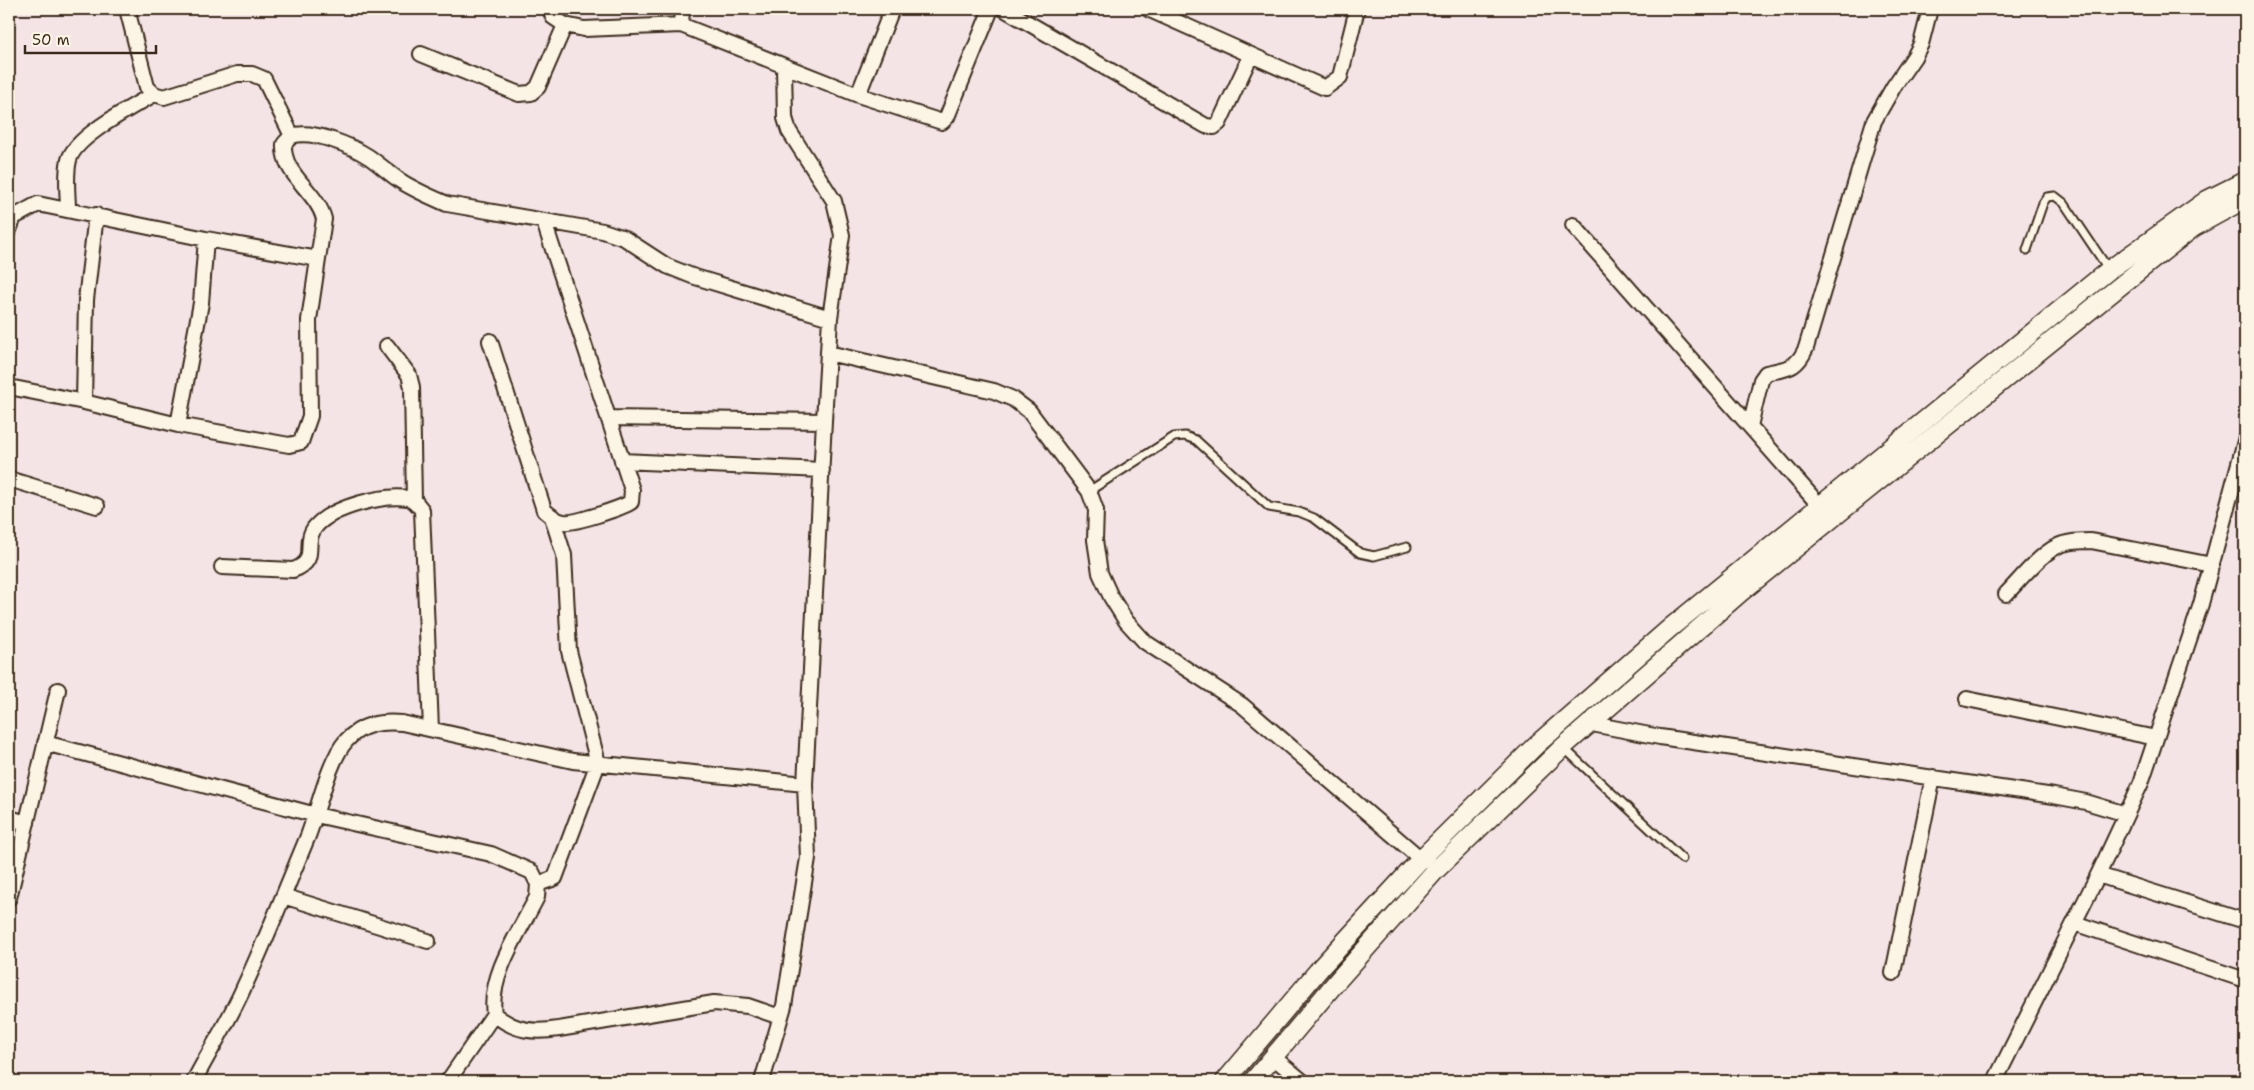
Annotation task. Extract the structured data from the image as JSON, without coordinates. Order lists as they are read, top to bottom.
{
  "scale_bar": "50 m"
}
